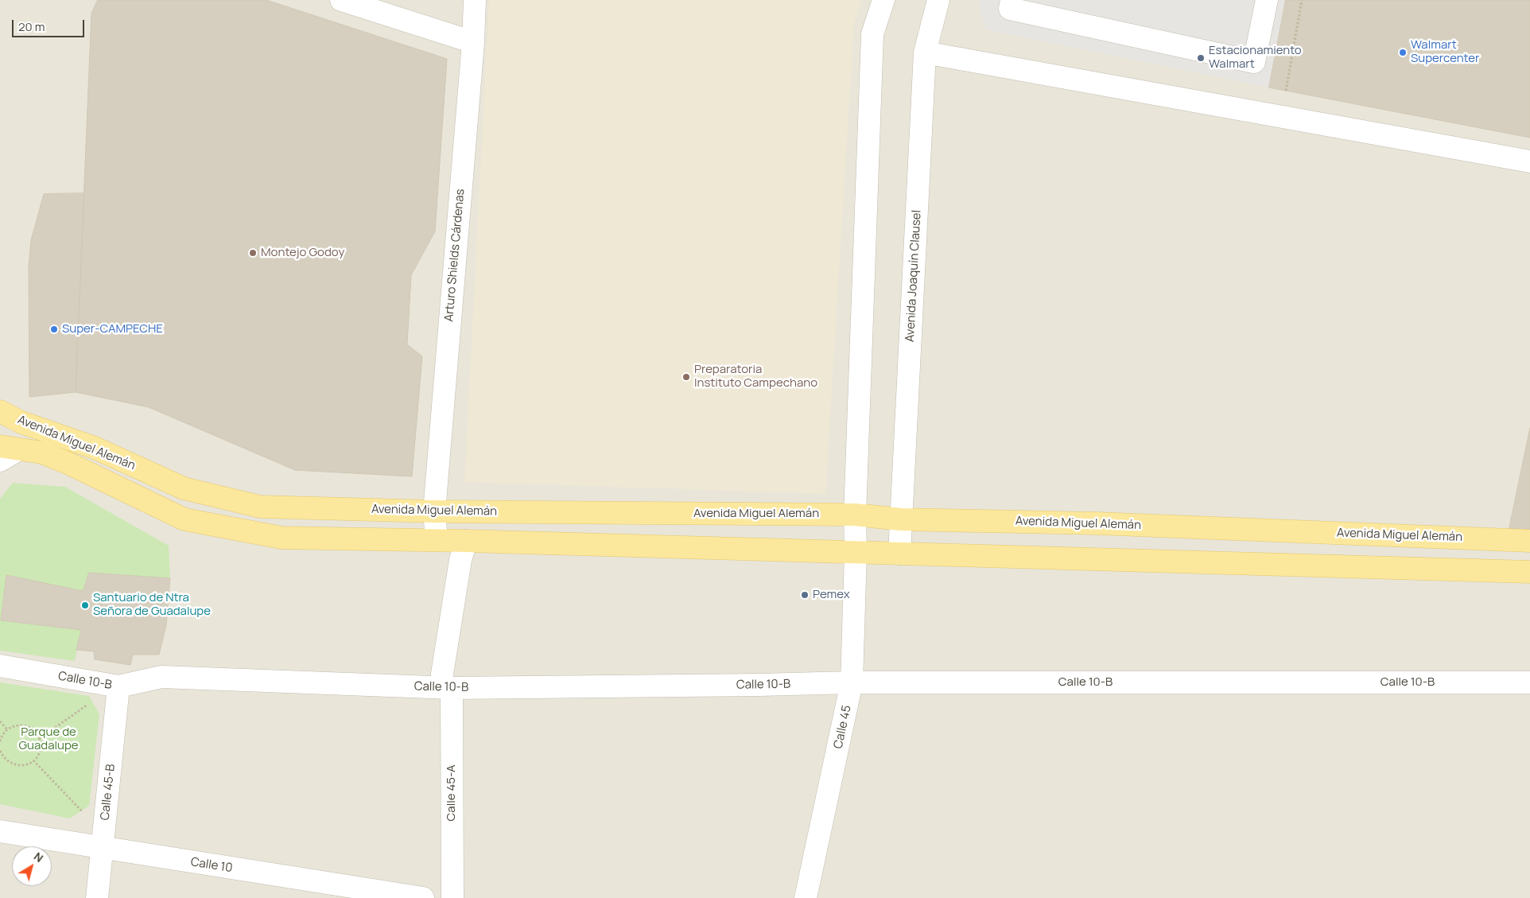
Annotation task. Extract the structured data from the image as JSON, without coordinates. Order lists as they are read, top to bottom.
{
  "streets": {
    "main road": ["Avenida Miguel Alemán"],
    "street": [
      "Arturo Shields Cárdenas",
      "Avenida Joaquín Clausel",
      "Calle 10-B",
      "Calle 45",
      "Calle 45-B",
      "Calle 45-A",
      "Calle 10"
    ]
  },
  "crossings": [
    ["Arturo Shields Cárdenas", "Avenida Miguel Alemán"],
    ["Avenida Joaquín Clausel", "Avenida Miguel Alemán"],
    ["Avenida Miguel Alemán", "Calle 45"],
    ["Avenida Miguel Alemán", "Calle 45-A"],
    ["Calle 10-B", "Calle 45"],
    ["Calle 10-B", "Calle 45-B"],
    ["Calle 10-B", "Calle 45-A"],
    ["Calle 45-B", "Calle 10"]
  ],
  "parks": ["Parque de Guadalupe"],
  "places": [
    "Walmart Supercenter",
    "Estacionamiento Walmart",
    "Montejo Godoy",
    "Super-CAMPECHE",
    "Preparatoria Instituto Campechano",
    "Pemex",
    "Santuario de Ntra Señora de Guadalupe"
  ],
  "scale_bar": "20 m",
  "north": "top right"
}
